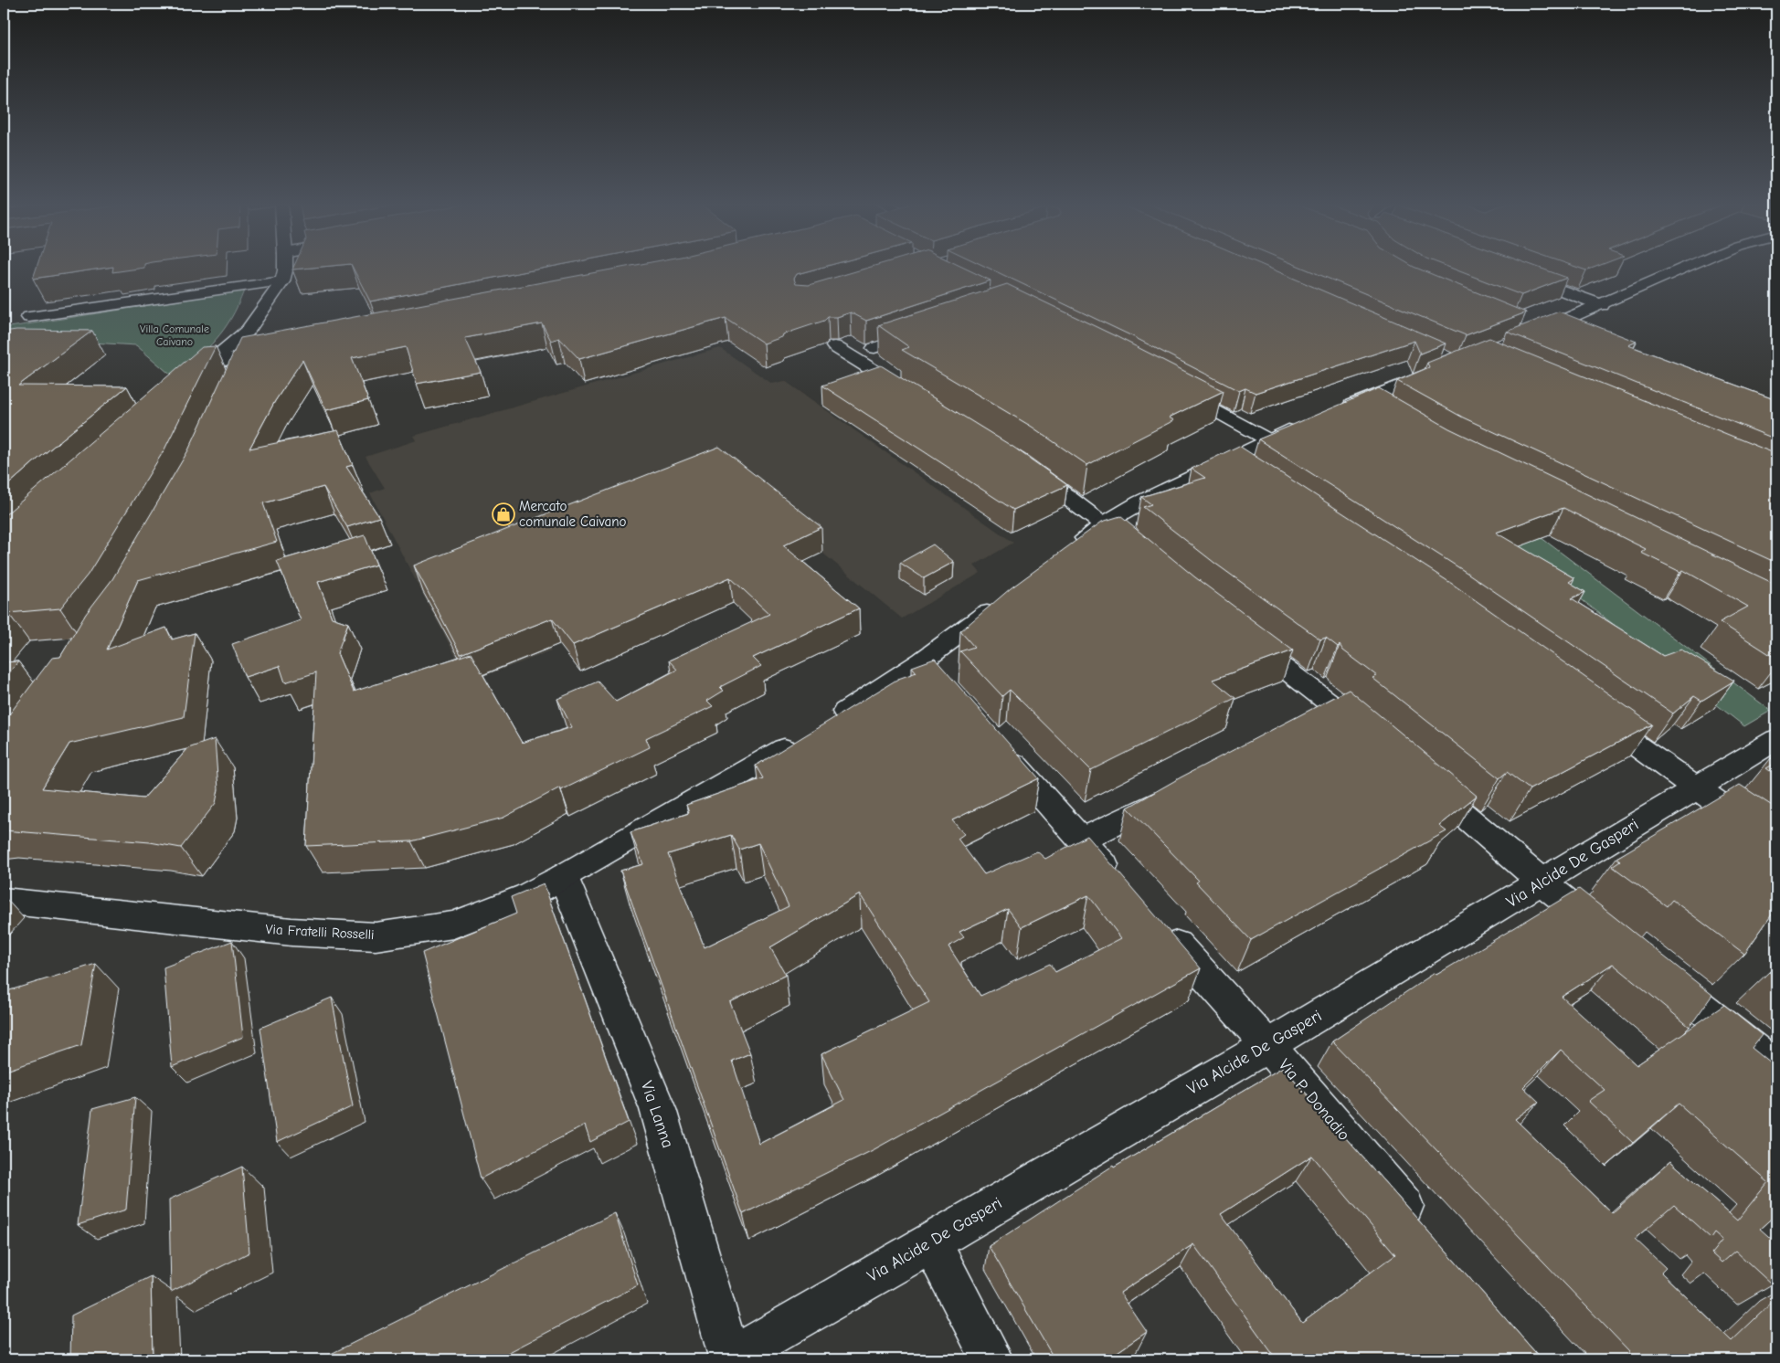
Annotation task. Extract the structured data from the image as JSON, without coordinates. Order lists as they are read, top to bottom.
{
  "streets": {
    "street": [
      "Via Alcide De Gasperi",
      "Via Fratelli Rosselli",
      "Via P. Donadio",
      "Via Lanna"
    ]
  },
  "crossings": [
    ["Via Alcide De Gasperi", "Via P. Donadio"],
    ["Via Alcide De Gasperi", "Via Lanna"],
    ["Via Fratelli Rosselli", "Via Lanna"]
  ],
  "parks": ["Villa Comunale Caivano"],
  "places": {
    "shop": ["Mercato comunale Caivano"]
  }
}
